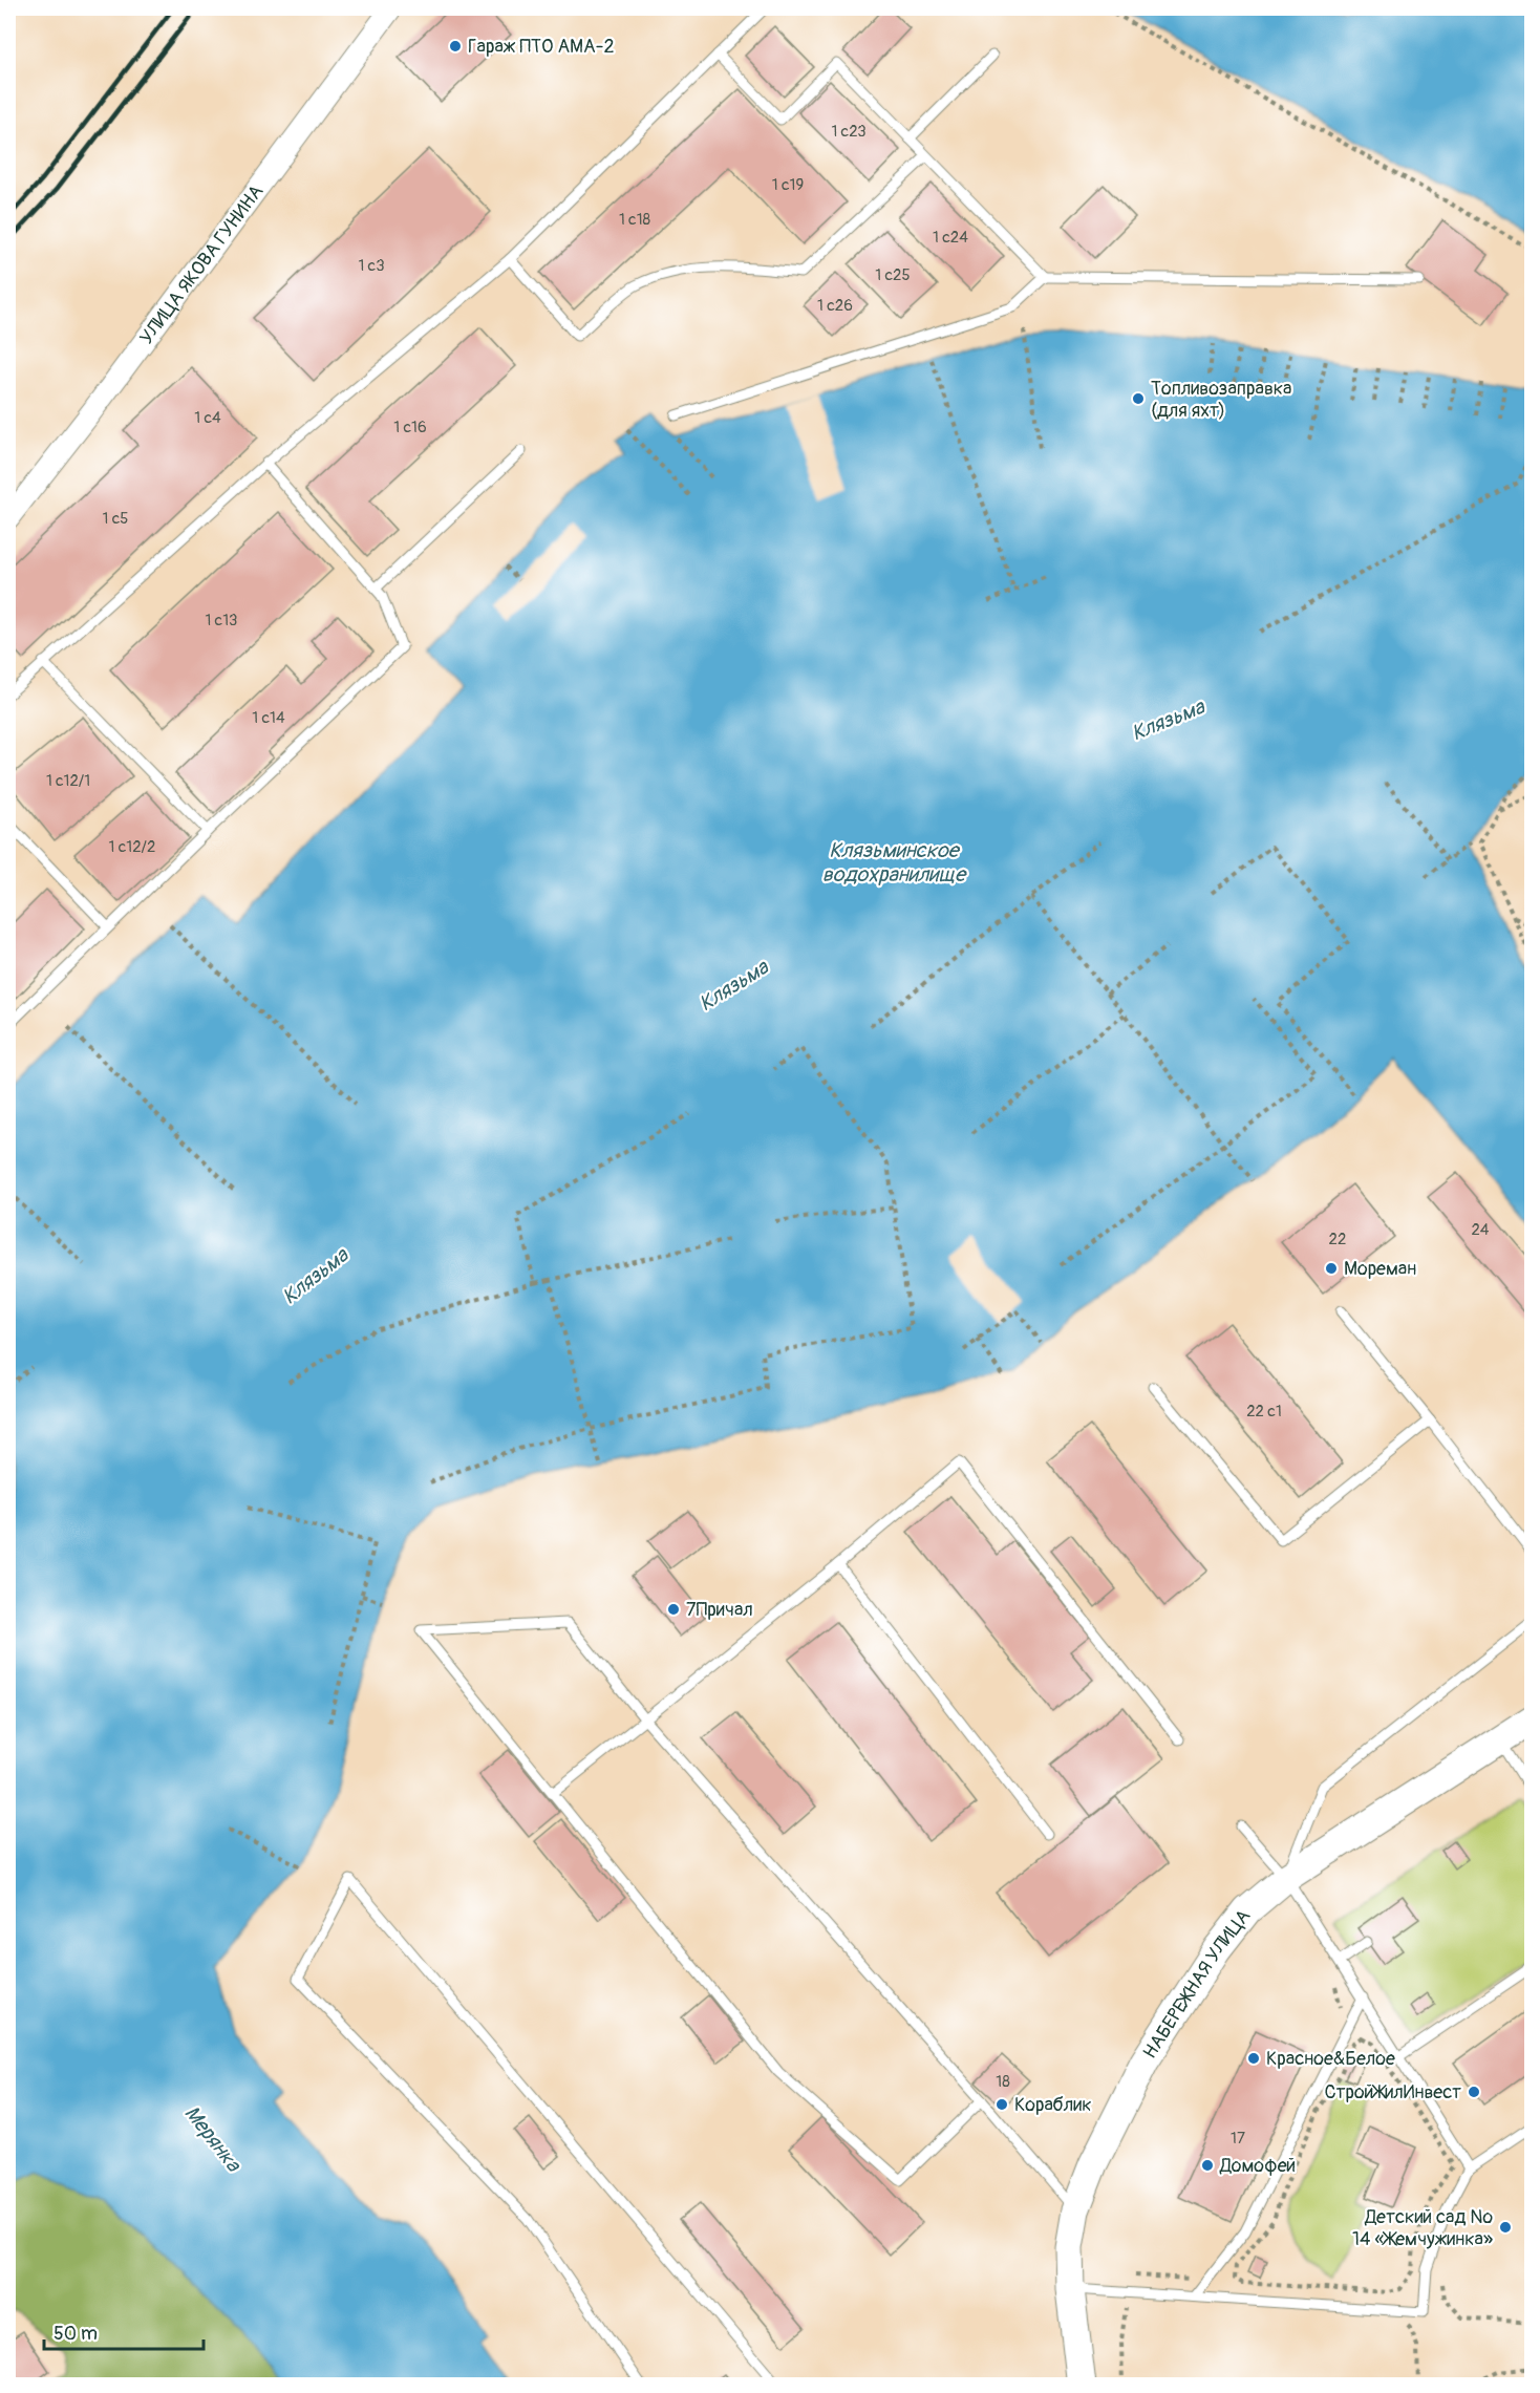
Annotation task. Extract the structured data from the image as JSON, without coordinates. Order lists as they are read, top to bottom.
{
  "streets": {
    "street": ["УЛИЦА ЯКОВА ГУНИНА", "НАБЕРЕЖНАЯ УЛИЦА"]
  },
  "water": ["Клязьма", "Клязьминское водохранилище", "Мерянка"],
  "places": [
    "Гараж ПТО АМА-2",
    "Топливозаправка (для яхт)",
    "Мореман",
    "7Причал",
    "Красное&Белое",
    "СтройЖилИнвест",
    "Кораблик",
    "Домофей",
    "Детский сад № 14 «Жемчужинка»"
  ],
  "house_numbers": [
    "1 с23",
    "1 с19",
    "1 с18",
    "1 с24",
    "1 с3",
    "1 с25",
    "1 с26",
    "1 с4",
    "1 с16",
    "1 с5",
    "1 с13",
    "1 с14",
    "1 с12/1",
    "1 с12/2",
    "24",
    "22",
    "22 с1",
    "18",
    "17"
  ],
  "scale_bar": "50 m"
}
